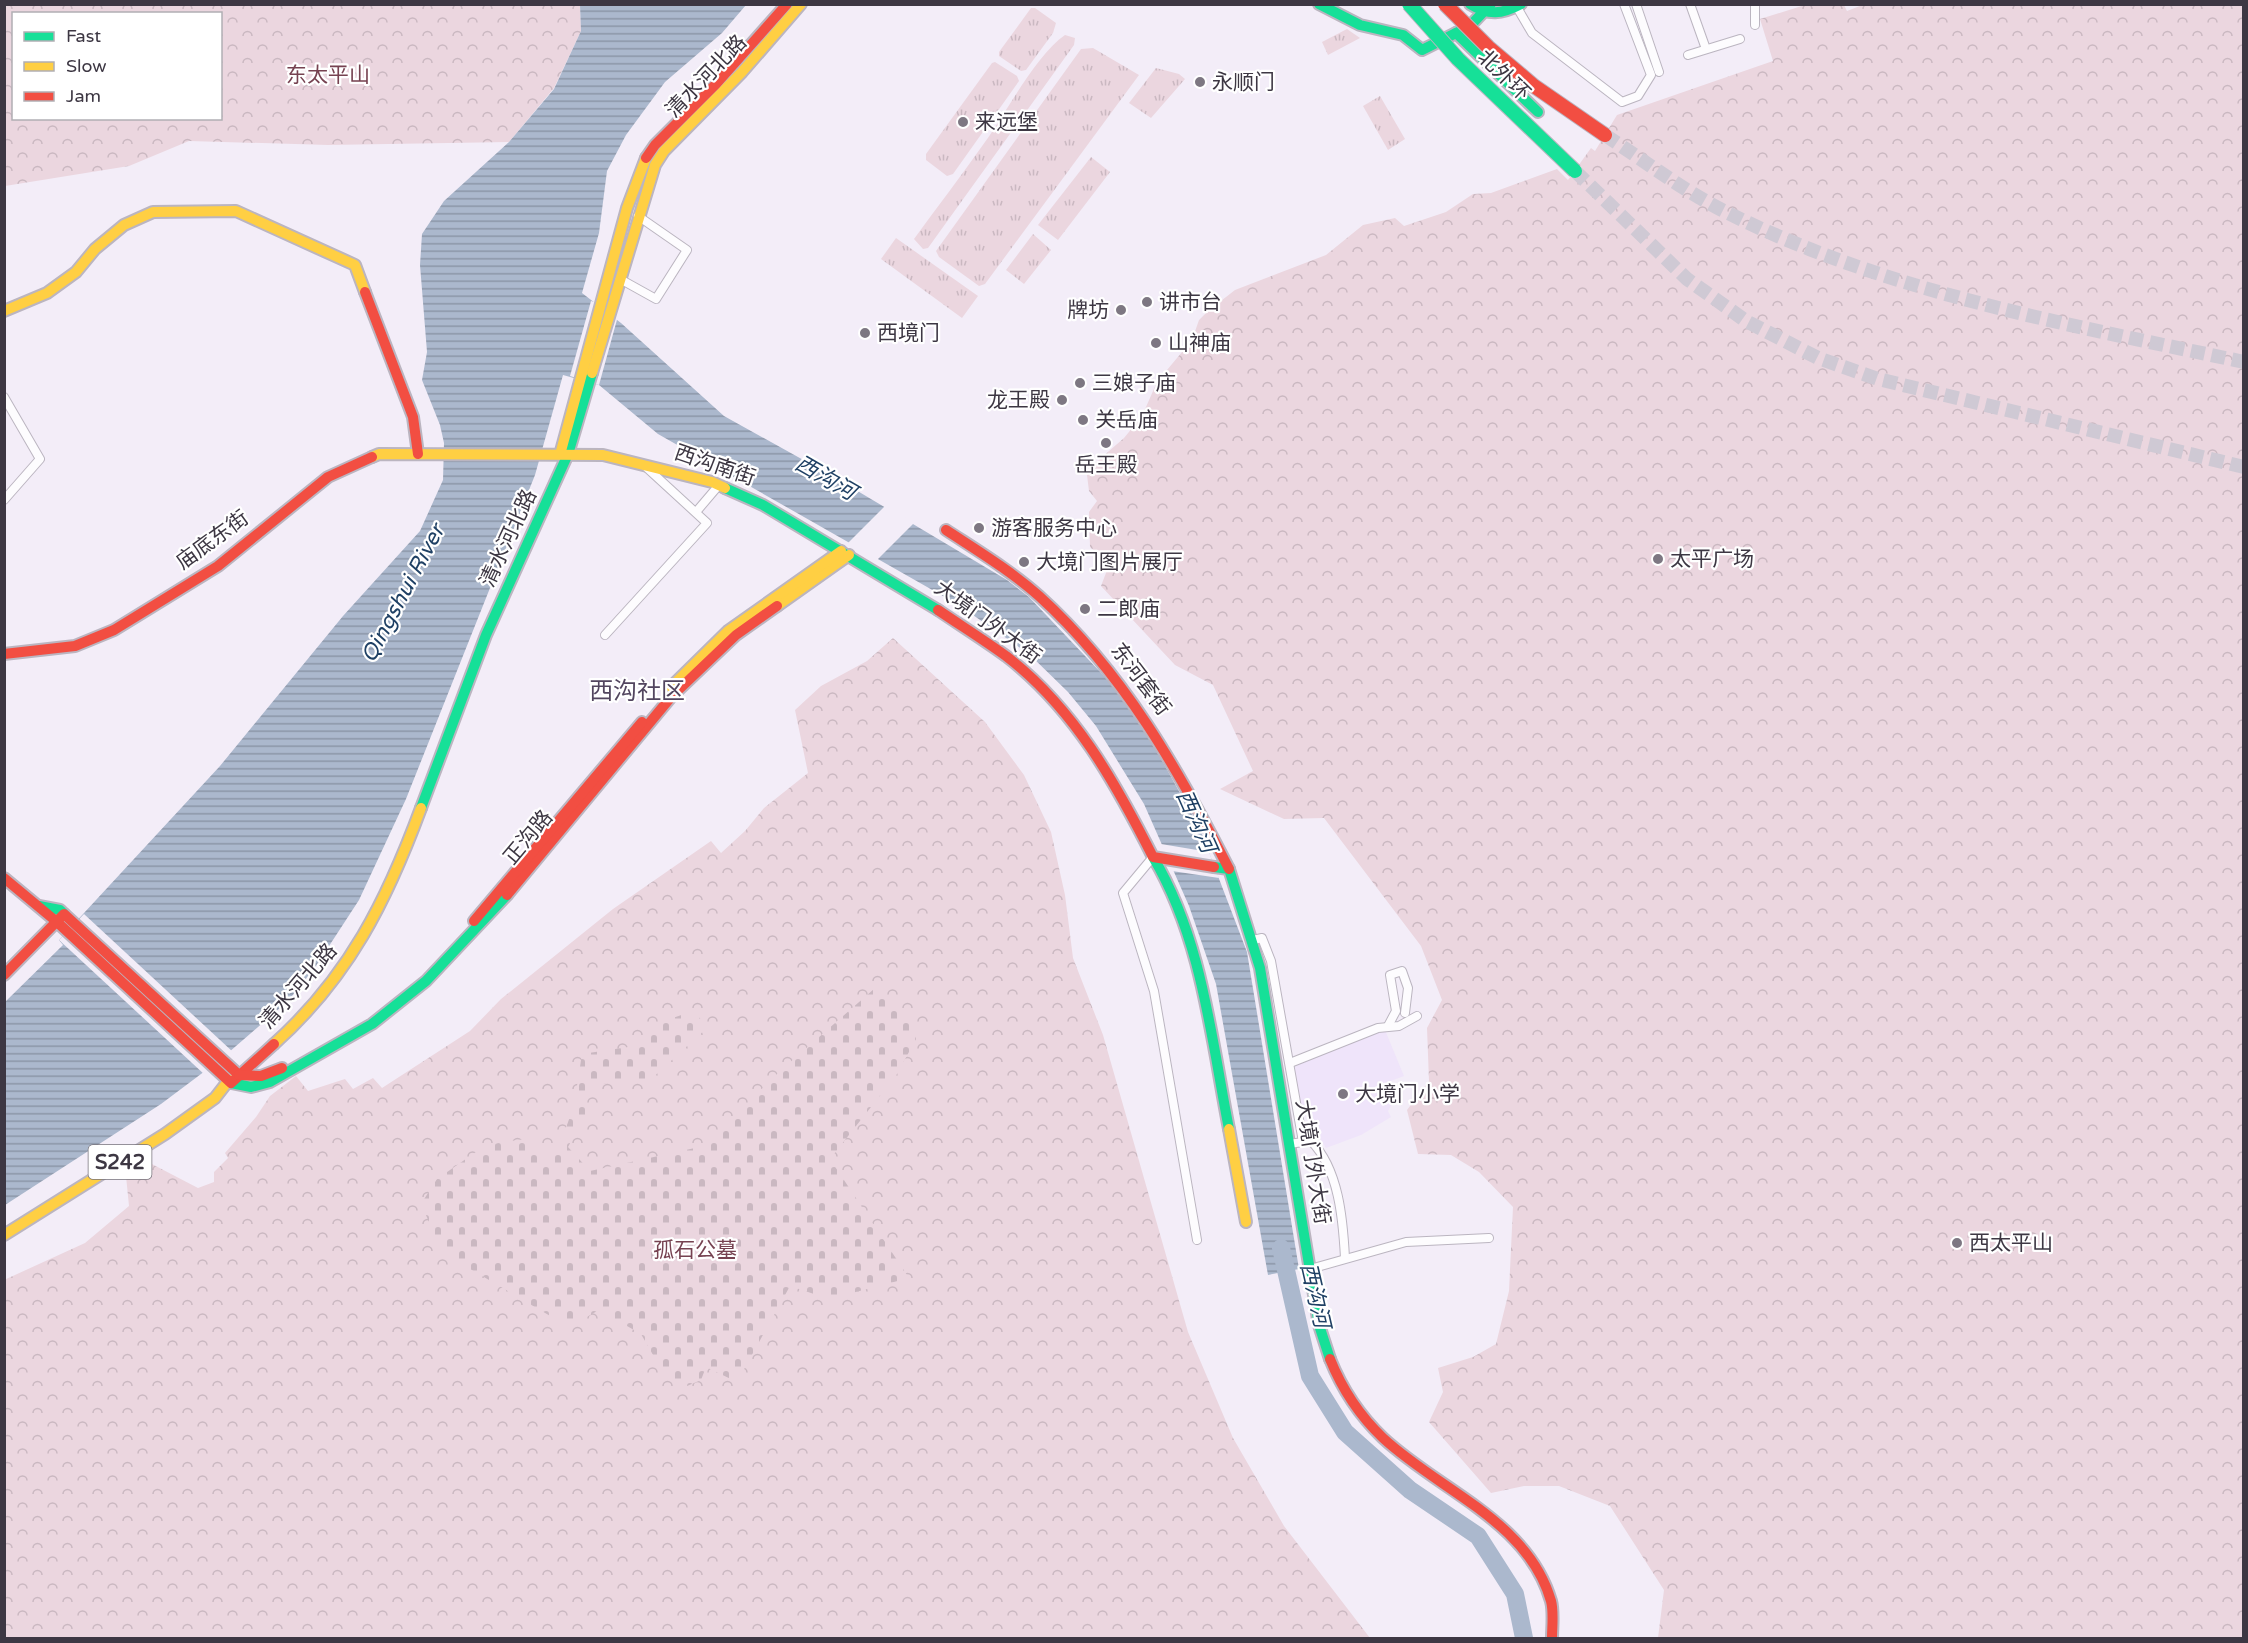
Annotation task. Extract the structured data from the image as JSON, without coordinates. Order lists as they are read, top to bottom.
{
  "streets": {
    "main road": [
      "北外环",
      "清水河北路",
      "西沟南街",
      "庙底东街",
      "大境门外大街",
      "东河套街",
      "正沟路",
      "S242"
    ]
  },
  "crossings": [
    ["清水河北路", "西沟南街"],
    ["清水河北路", "正沟路"],
    ["清水河北路", "S242"],
    ["西沟南街", "庙底东街"],
    ["西沟南街", "大境门外大街"],
    ["西沟南街", "正沟路"],
    ["大境门外大街", "东河套街"],
    ["大境门外大街", "正沟路"],
    ["正沟路", "S242"]
  ],
  "districts": ["西沟社区"],
  "water": ["西沟河", "Qingshui River"],
  "parks": ["东太平山", "孤石公墓"],
  "places": [
    "永顺门",
    "来远堡",
    "讲市台",
    "牌坊",
    "西境门",
    "山神庙",
    "三娘子庙",
    "龙王殿",
    "关岳庙",
    "岳王殿",
    "游客服务中心",
    "太平广场",
    "大境门图片展厅",
    "二郎庙",
    "大境门小学",
    "西太平山"
  ],
  "legend": ["Fast", "Slow", "Jam"]
}
